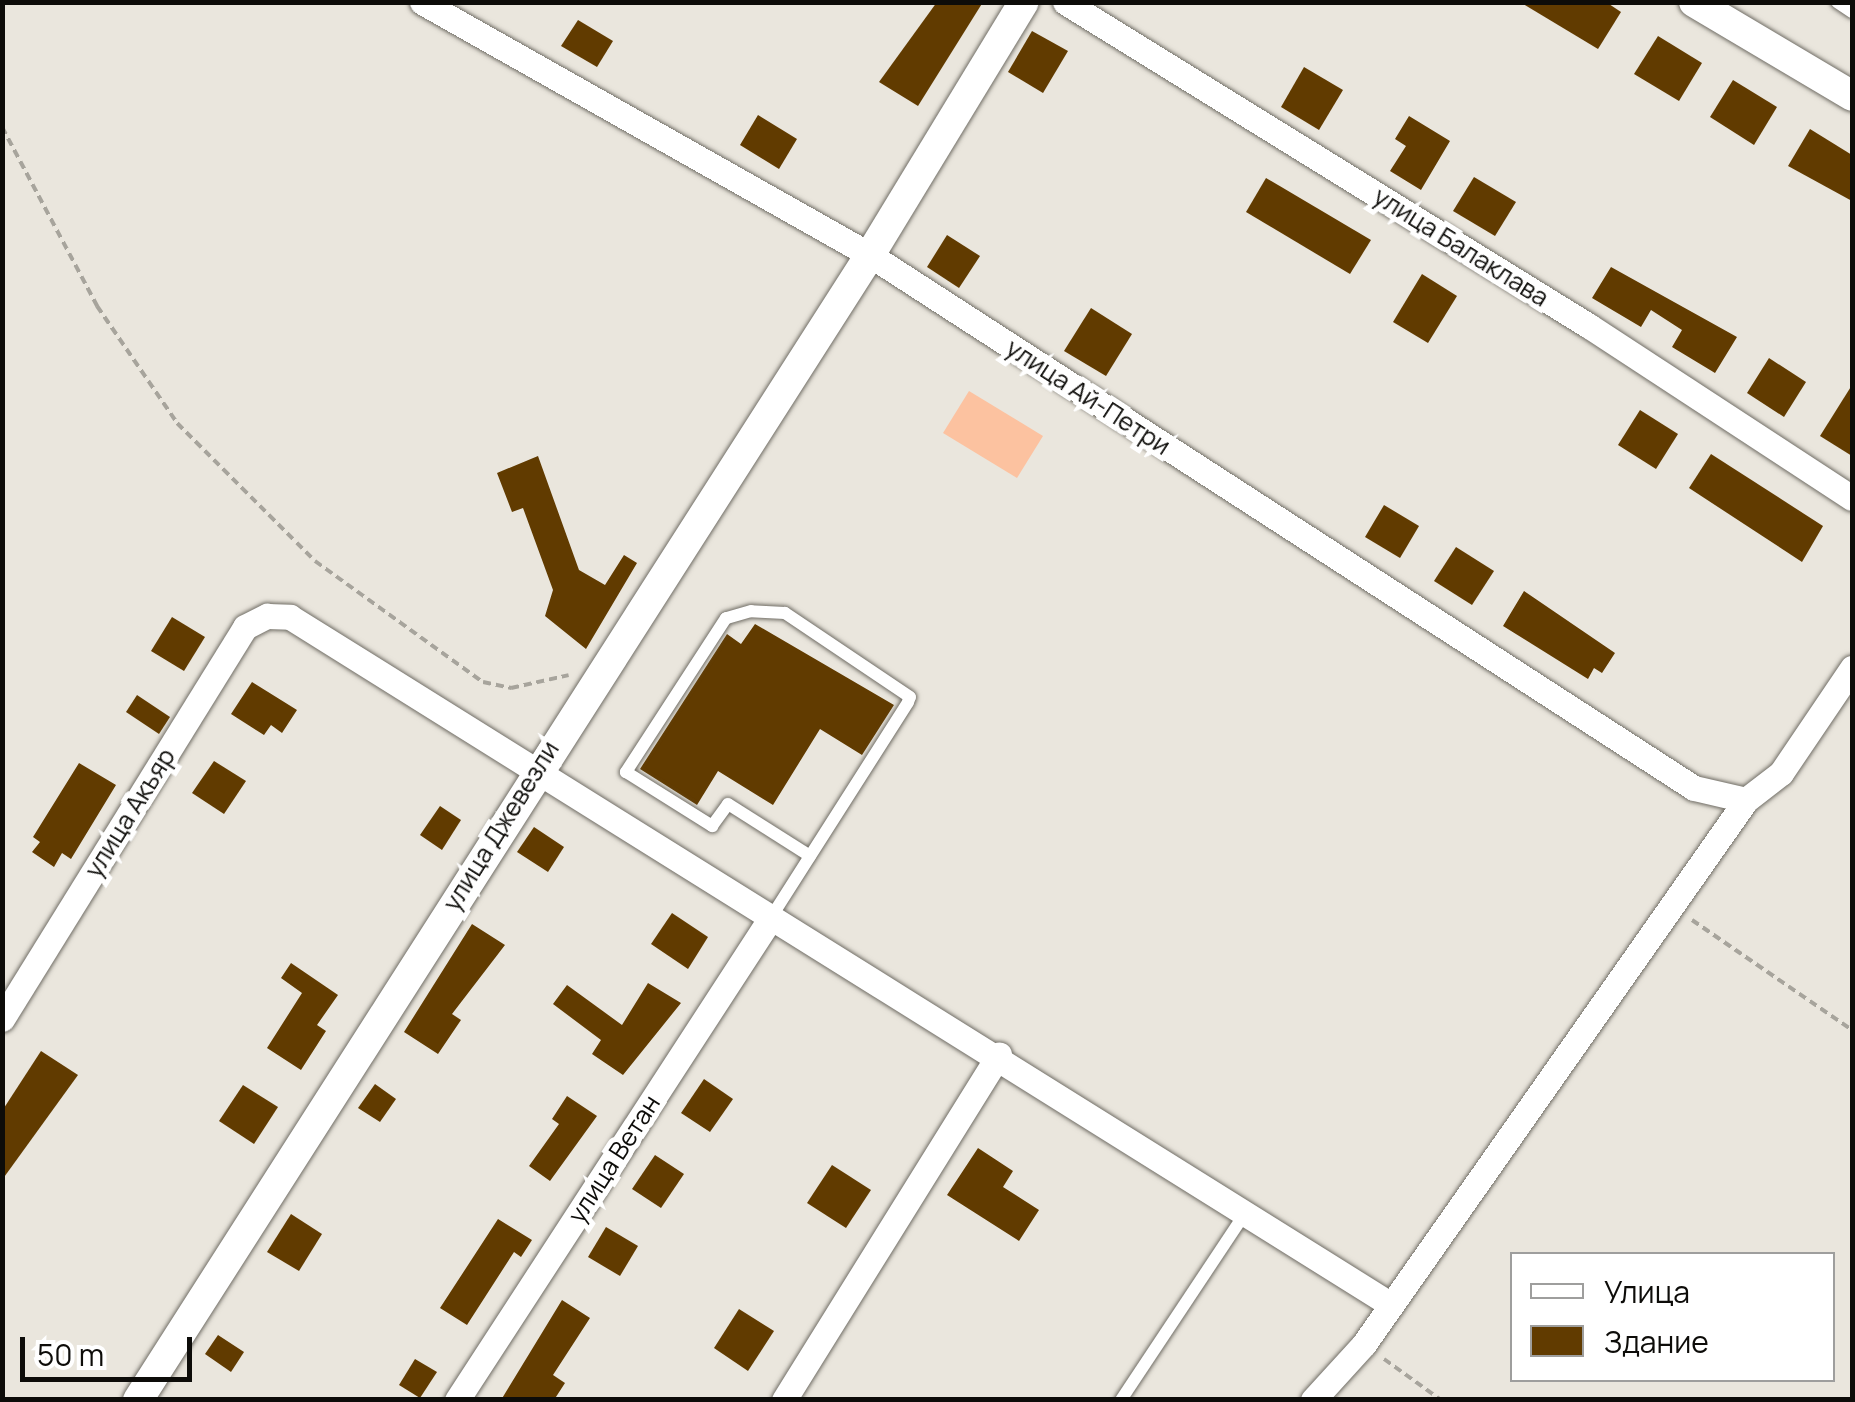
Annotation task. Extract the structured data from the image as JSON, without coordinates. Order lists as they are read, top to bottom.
{
  "streets": {
    "street": [
      "улица Балаклава",
      "улица Ай-Петри",
      "улица Акъяр",
      "улица Джевезли",
      "улица Ветан"
    ]
  },
  "crossings": [
    ["улица Ай-Петри", "улица Джевезли"],
    ["улица Акъяр", "улица Джевезли"]
  ],
  "legend": ["Улица", "Здание"],
  "scale_bar": "50 m"
}
